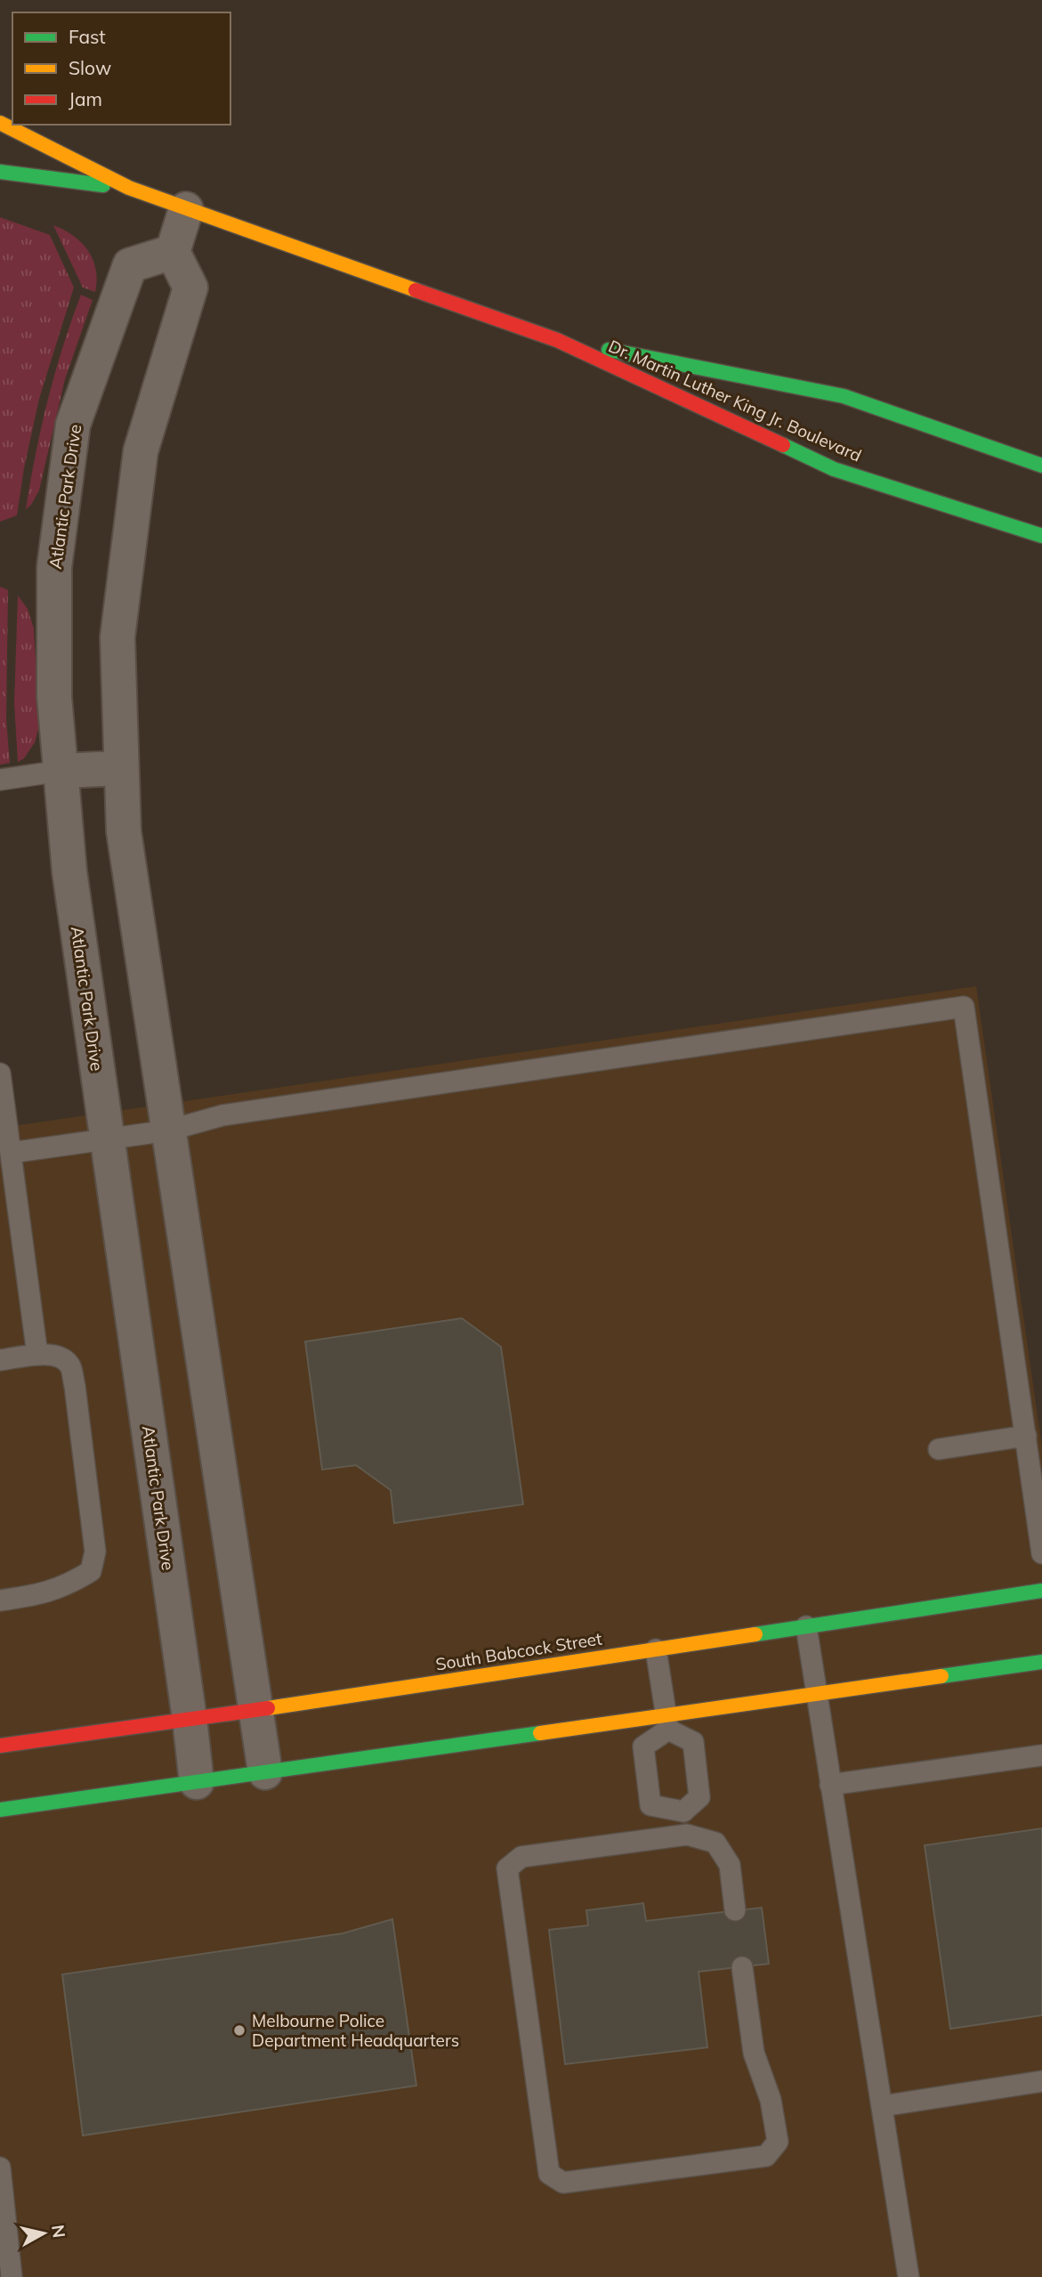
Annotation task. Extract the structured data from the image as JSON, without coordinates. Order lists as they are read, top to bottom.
{
  "streets": {
    "main road": ["Dr. Martin Luther King Jr. Boulevard", "South Babcock Street"],
    "street": ["Atlantic Park Drive"]
  },
  "crossings": [
    ["Atlantic Park Drive", "South Babcock Street"]
  ],
  "places": ["Melbourne Police Department Headquarters"],
  "legend": ["Fast", "Slow", "Jam"],
  "north": "right"
}
